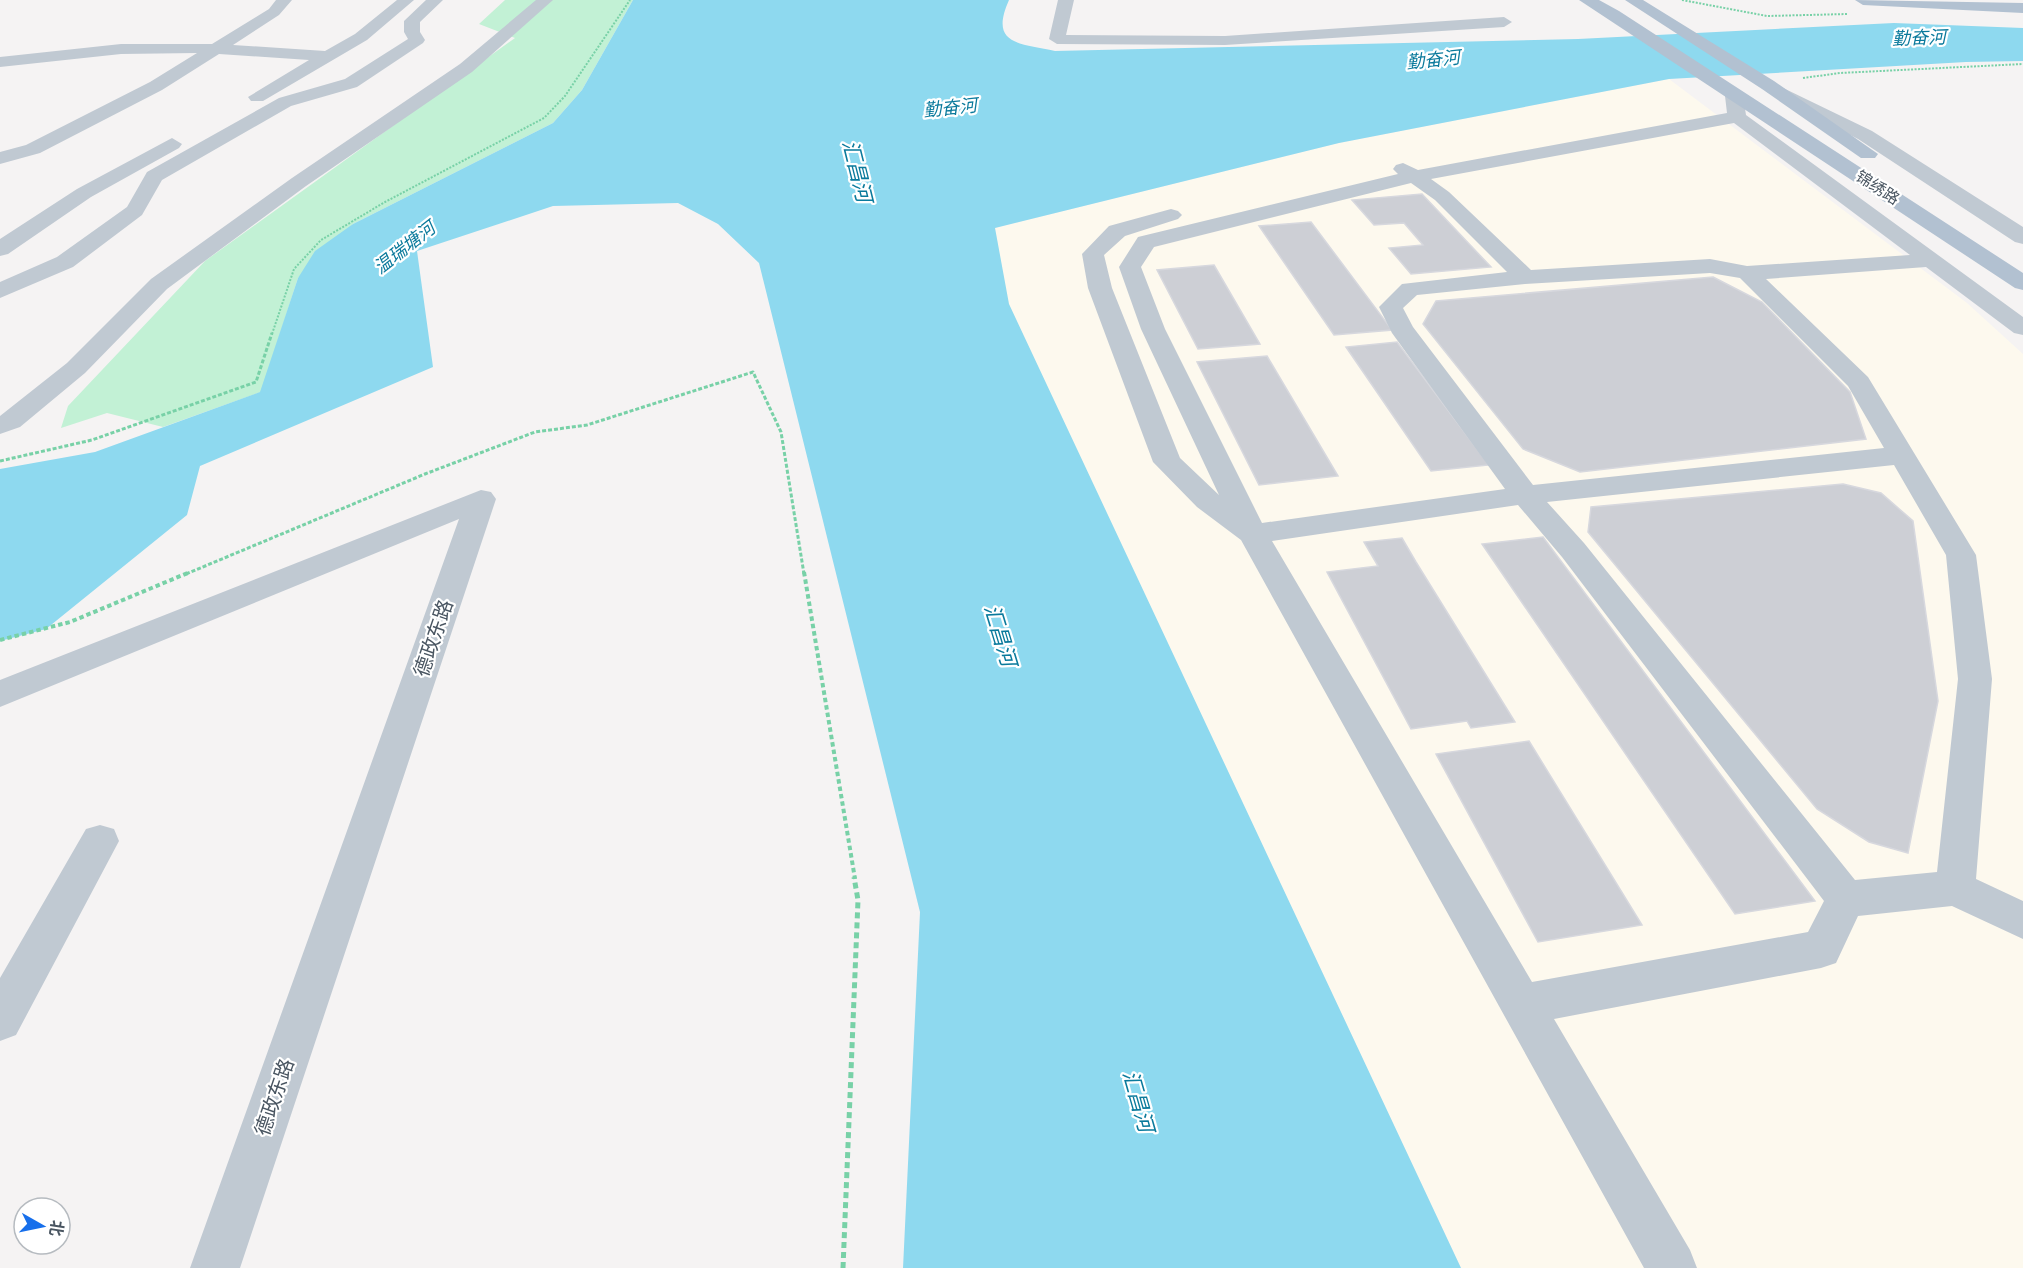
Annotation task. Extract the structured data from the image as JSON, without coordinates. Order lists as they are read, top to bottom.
{
  "streets": {
    "main road": ["锦绣路"],
    "street": ["德政东路"]
  },
  "water": ["勤奋河", "汇昌河", "温瑞塘河"],
  "north": "right"
}
